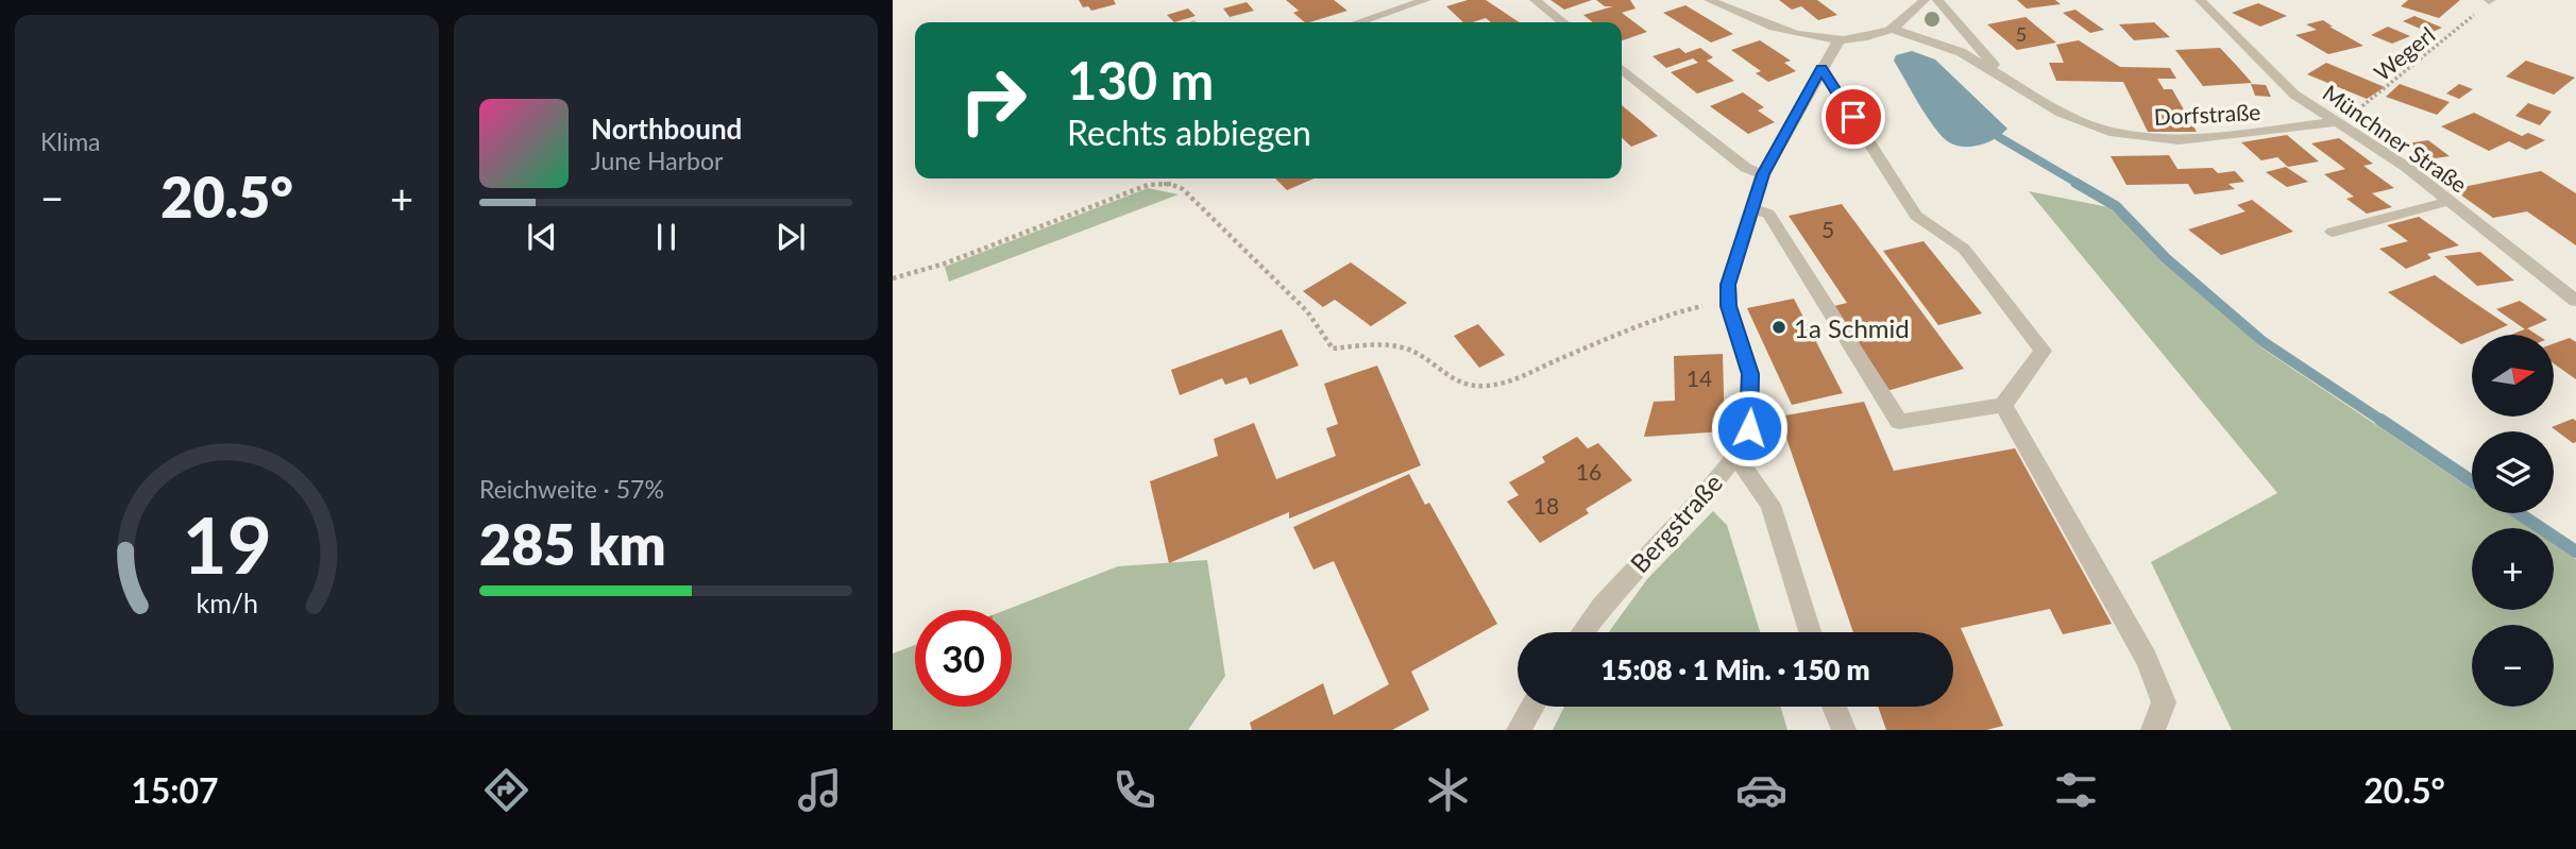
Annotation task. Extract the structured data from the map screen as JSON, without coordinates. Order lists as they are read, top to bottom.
{
  "streets": {
    "street": ["Dorfstraße", "Münchner Straße", "Bergstraße"],
    "path": ["Wegerl"]
  },
  "crossings": [
    ["Wegerl", "Dorfstraße"],
    ["Wegerl", "Münchner Straße"],
    ["Dorfstraße", "Münchner Straße"]
  ],
  "places": ["1a Schmid"],
  "house_numbers": [
    "5",
    "5",
    "14",
    "16",
    "18"
  ],
  "north": "right",
  "page": {
    "tile": [
      "Klima",
      ["Reichweite · 57%", "285 km"]
    ],
    "turn": ["130 m", "Rechts abbiegen"],
    "song": ["Northbound", "June Harbor"],
    "heat": ["−", "20.5°", "+"],
    "map_buttons": ["+", "−"],
    "limit": "30",
    "trip": "15:08 · 1 Min. · 150 m",
    "tabs": ["15:07", "20.5°"],
    "gauge": ["19", "km/h"]
  }
}
